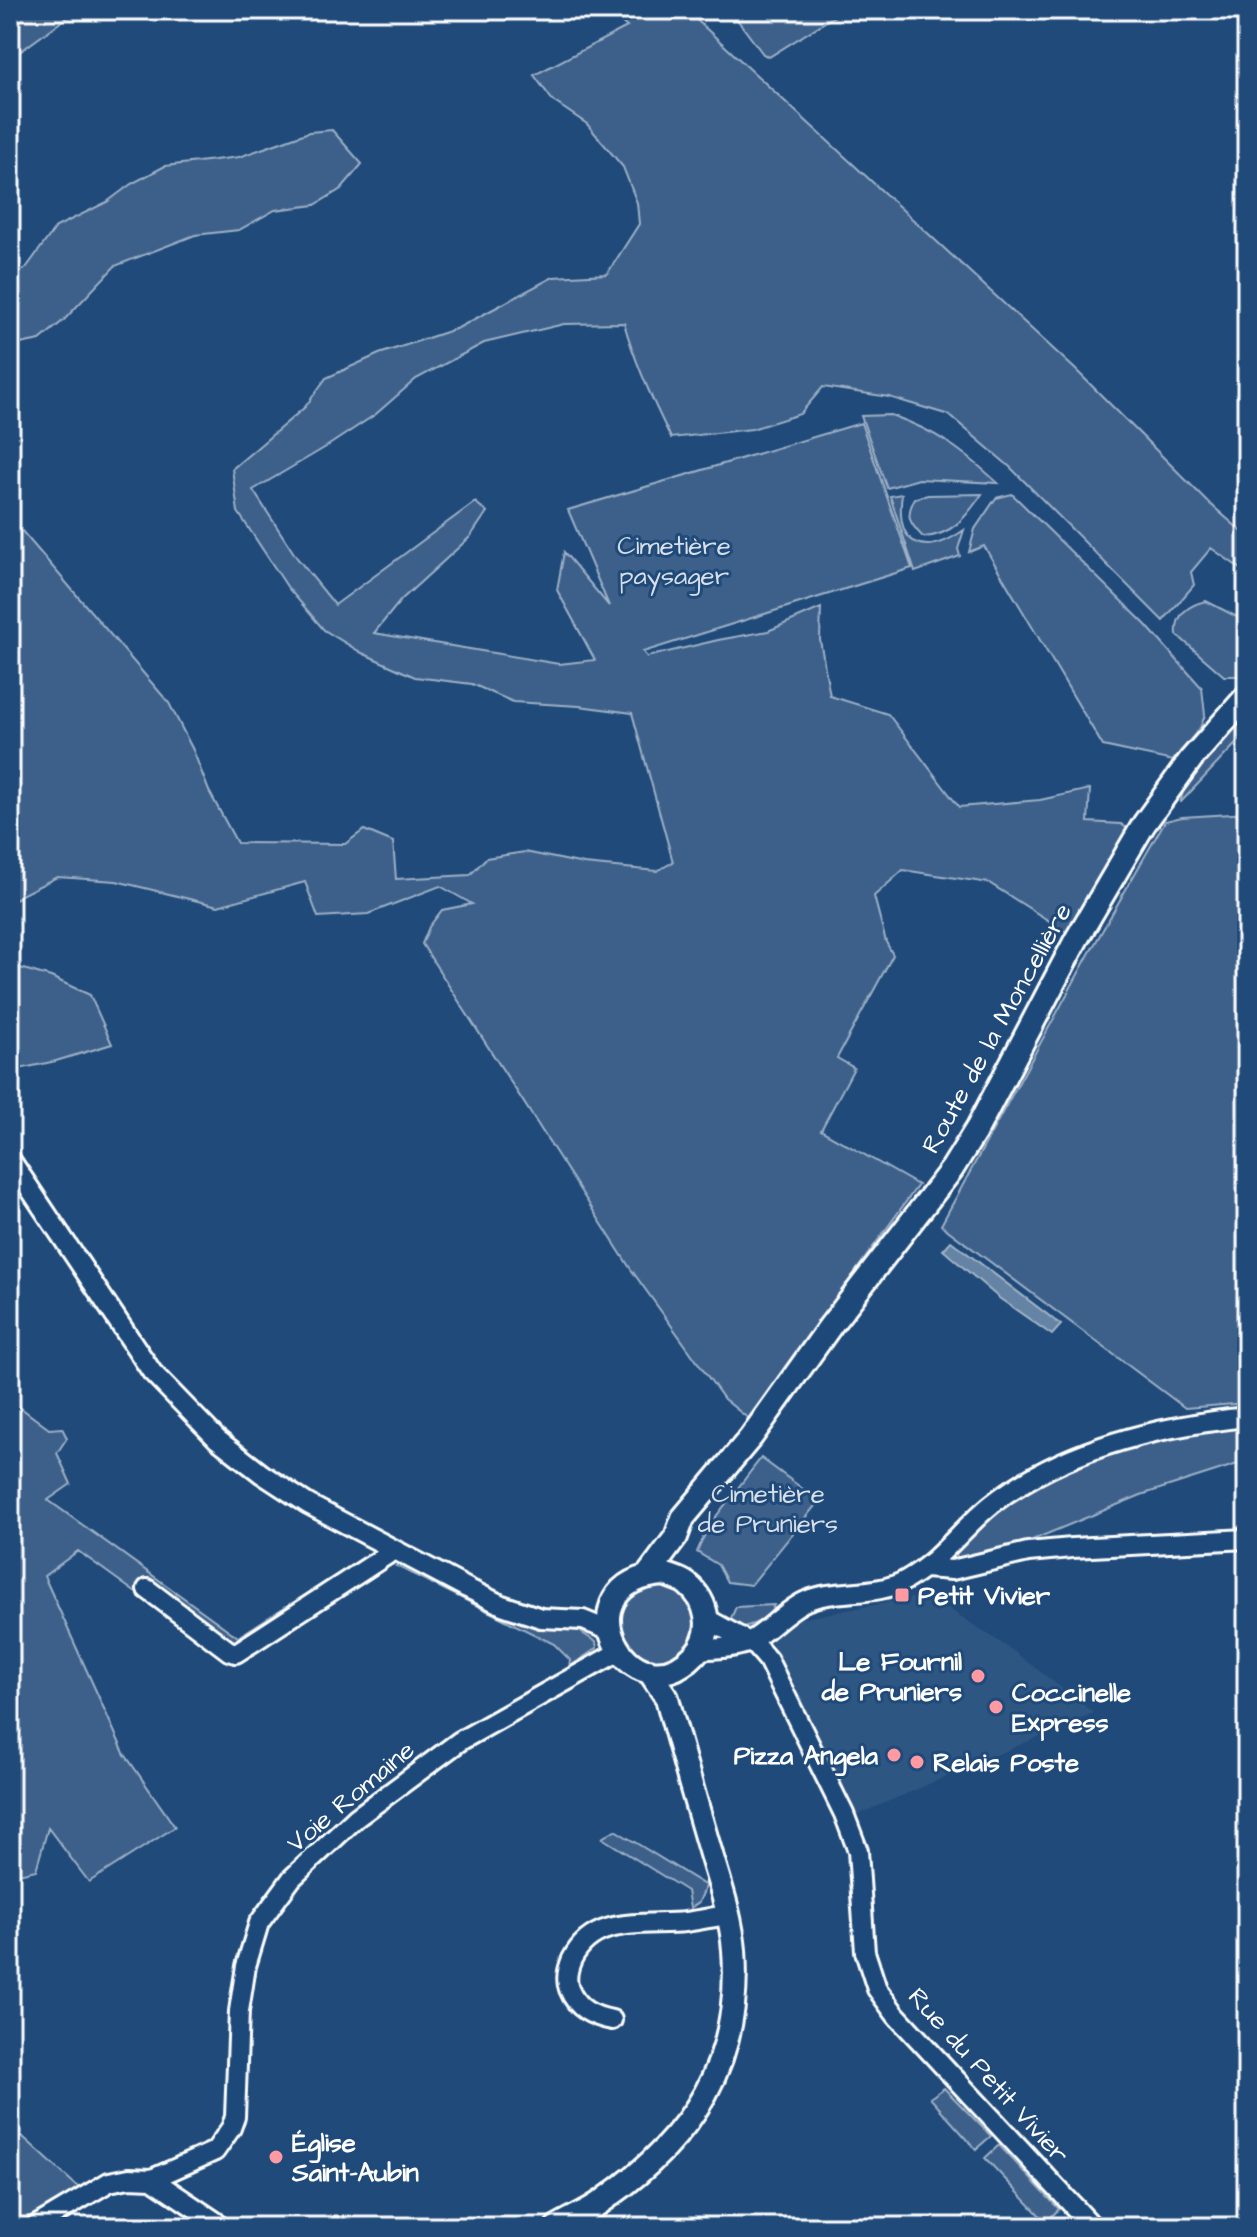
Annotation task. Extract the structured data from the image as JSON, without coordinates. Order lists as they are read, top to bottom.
{
  "streets": {
    "street": ["Route de la Moncellière", "Voie Romaine", "Rue du Petit Vivier"]
  },
  "crossings": [
    ["Route de la Moncellière", "Voie Romaine"],
    ["Route de la Moncellière", "Rue du Petit Vivier"],
    ["Voie Romaine", "Rue du Petit Vivier"]
  ],
  "parks": ["Cimetière paysager", "Cimetière de Pruniers"],
  "places": {
    "transit": ["Petit Vivier"],
    "other": [
      "Le Fournil de Pruniers",
      "Coccinelle Express",
      "Pizza Angela",
      "Relais Poste",
      "Église Saint-Aubin"
    ]
  }
}
